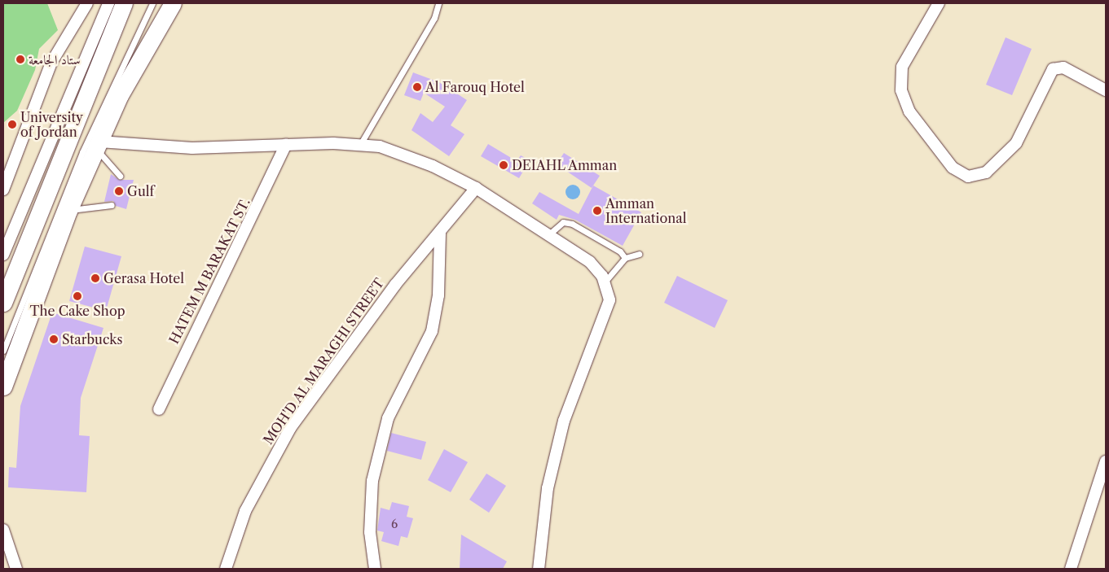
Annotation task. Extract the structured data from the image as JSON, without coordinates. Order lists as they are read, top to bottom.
{
  "streets": {
    "street": ["HATEM M BARAKAT ST.", "MOH'D AL MARAGHI STREET"]
  },
  "places": [
    "ستاد الجامعة",
    "Al Farouq Hotel",
    "University of Jordan",
    "DEIAHL Amman",
    "Gulf",
    "Amman International",
    "Gerasa Hotel",
    "The Cake Shop",
    "Starbucks"
  ],
  "house_numbers": ["6"]
}
